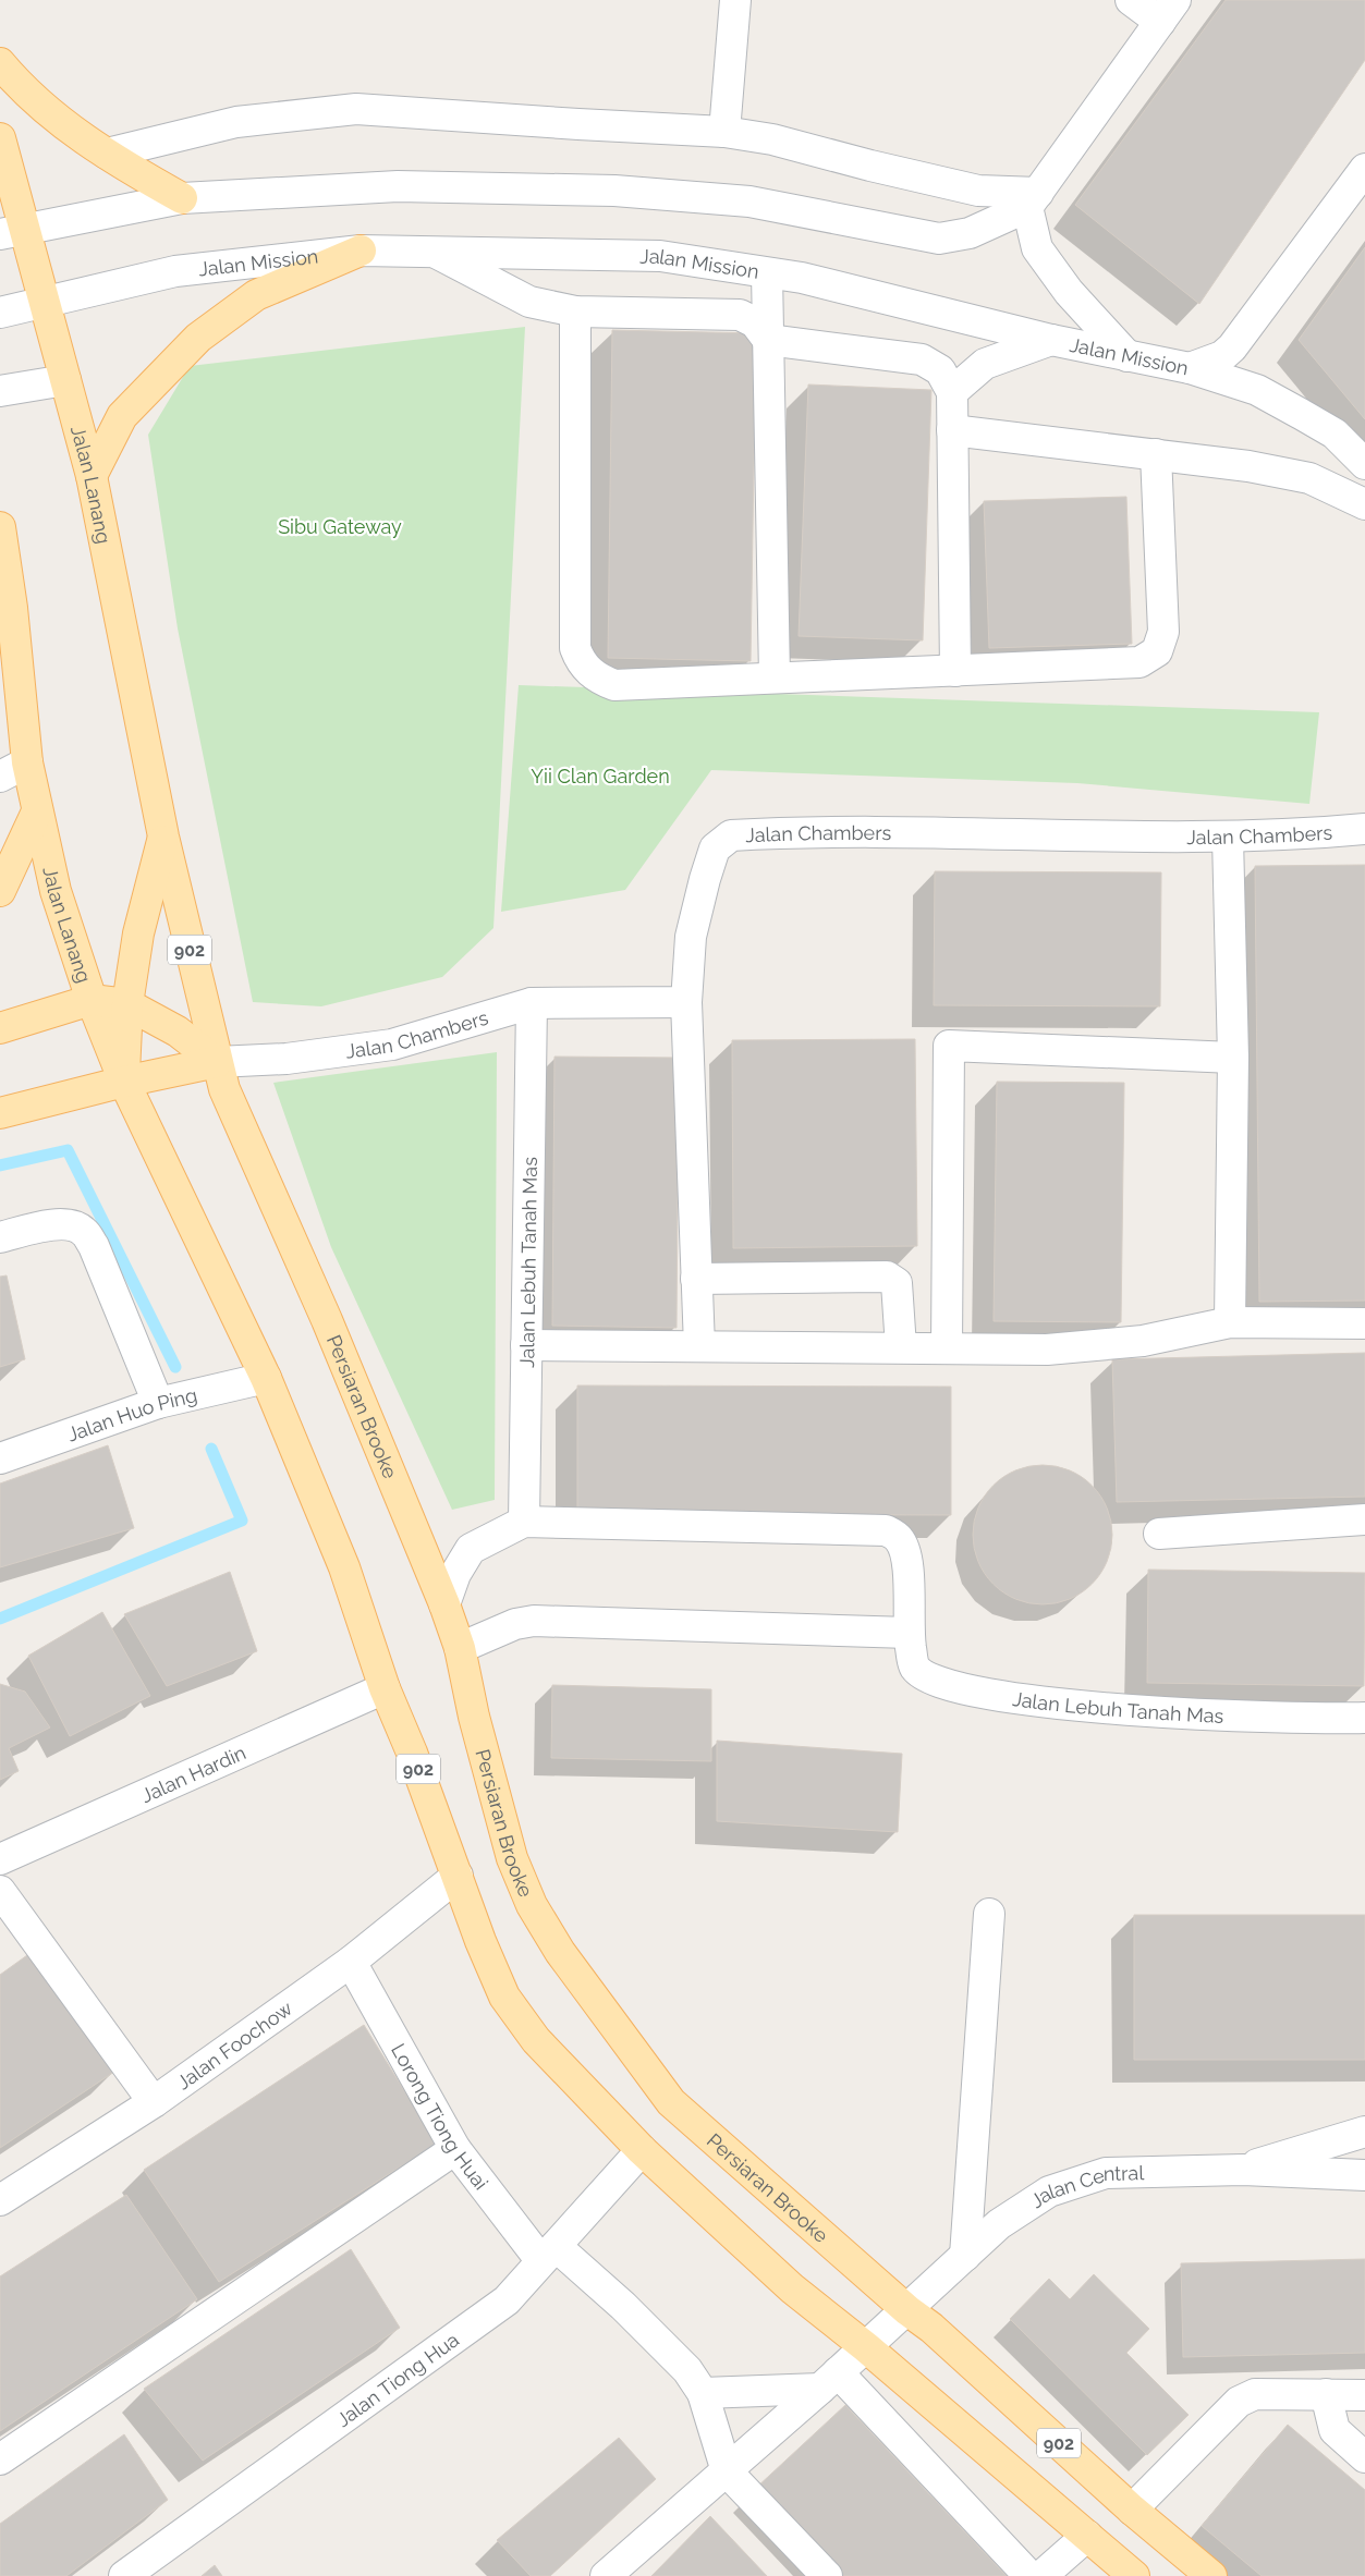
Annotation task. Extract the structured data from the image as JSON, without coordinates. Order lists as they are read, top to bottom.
{
  "streets": {
    "main road": ["Jalan Lanang", "902", "Persiaran Brooke"],
    "street": [
      "Jalan Mission",
      "Jalan Chambers",
      "Jalan Lebuh Tanah Mas",
      "Jalan Huo Ping",
      "Jalan Hardin",
      "Jalan Foochow",
      "Lorong Tiong Huai",
      "Jalan Central",
      "Jalan Tiong Hua"
    ]
  },
  "crossings": [
    ["Jalan Mission", "Jalan Lanang"],
    ["Jalan Lanang", "902"],
    ["Jalan Lanang", "Persiaran Brooke"],
    ["Jalan Chambers", "Jalan Lebuh Tanah Mas"],
    ["Jalan Chambers", "Persiaran Brooke"],
    ["902", "Jalan Huo Ping"],
    ["902", "Jalan Hardin"],
    ["902", "Jalan Foochow"],
    ["902", "Jalan Central"],
    ["902", "Jalan Tiong Hua"],
    ["Jalan Lebuh Tanah Mas", "Persiaran Brooke"],
    ["Persiaran Brooke", "Jalan Central"],
    ["Jalan Foochow", "Lorong Tiong Huai"],
    ["Lorong Tiong Huai", "Jalan Central"],
    ["Lorong Tiong Huai", "Jalan Tiong Hua"]
  ],
  "parks": ["Sibu Gateway", "Yii Clan Garden"]
}
